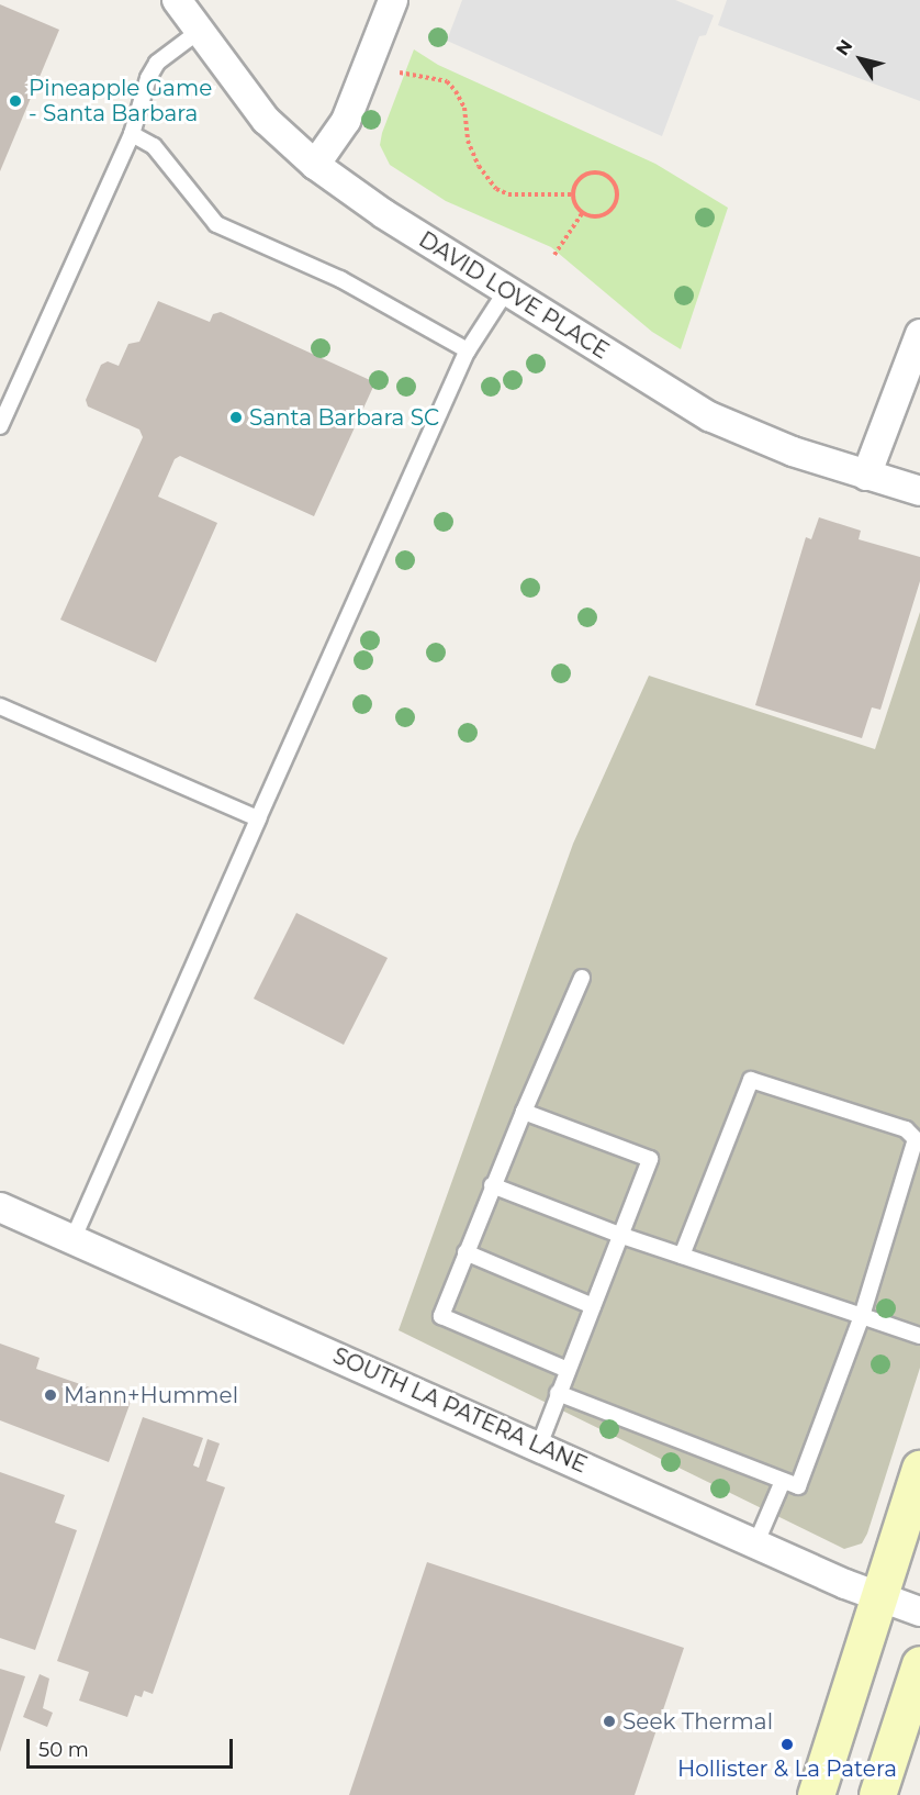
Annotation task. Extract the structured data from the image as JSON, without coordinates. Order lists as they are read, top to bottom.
{
  "streets": {
    "street": ["DAVID LOVE PLACE", "SOUTH LA PATERA LANE"]
  },
  "places": [
    "Pineapple Game - Santa Barbara",
    "Santa Barbara SC",
    "Mann+Hummel",
    "Seek Thermal",
    "Hollister & La Patera"
  ],
  "scale_bar": "50 m",
  "north": "top left"
}
